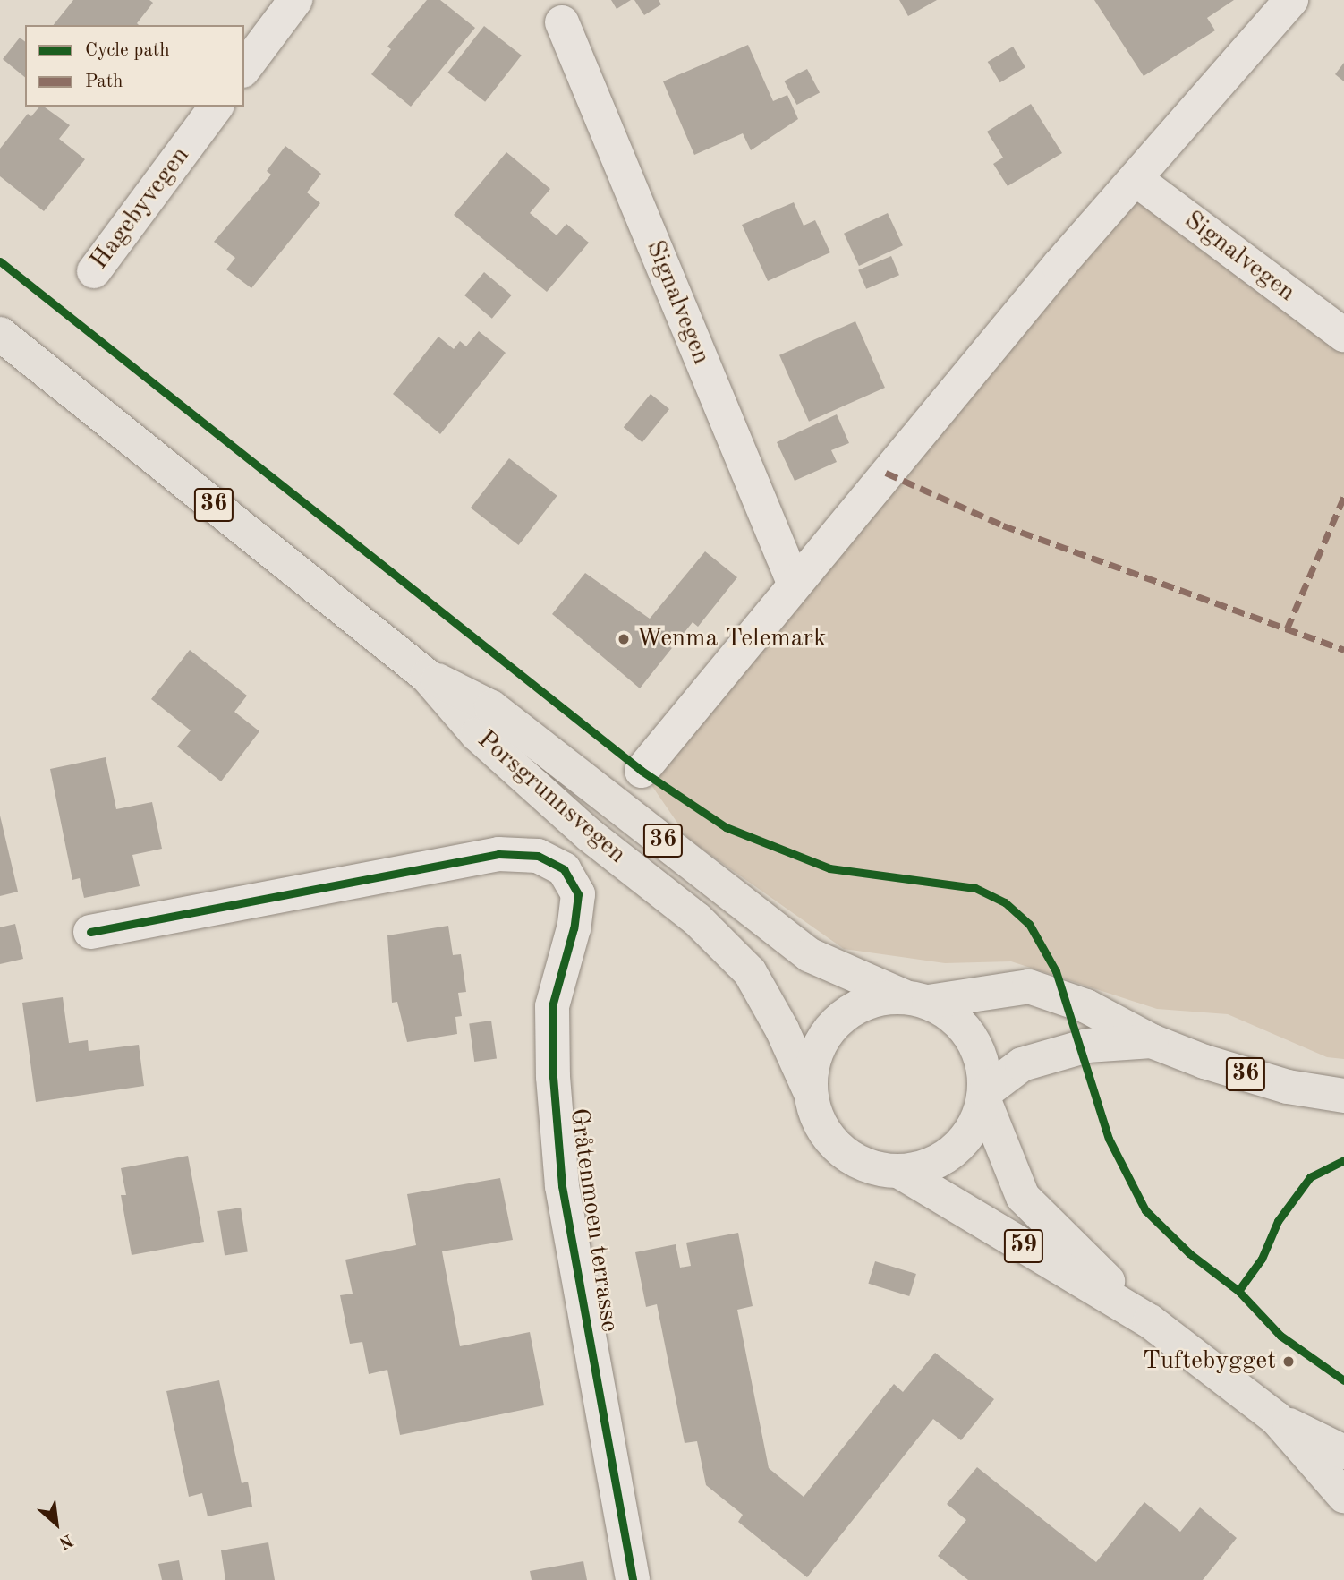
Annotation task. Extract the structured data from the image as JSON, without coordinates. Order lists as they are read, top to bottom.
{
  "streets": {
    "main road": ["36", "Porsgrunnsvegen", "59"],
    "street": ["Hagebyvegen", "Signalvegen", "Gråtenmoen terrasse"]
  },
  "crossings": [
    ["36", "Porsgrunnsvegen"]
  ],
  "places": ["Wenma Telemark", "Tuftebygget"],
  "legend": ["Cycle path", "Path"],
  "north": "bottom right"
}
